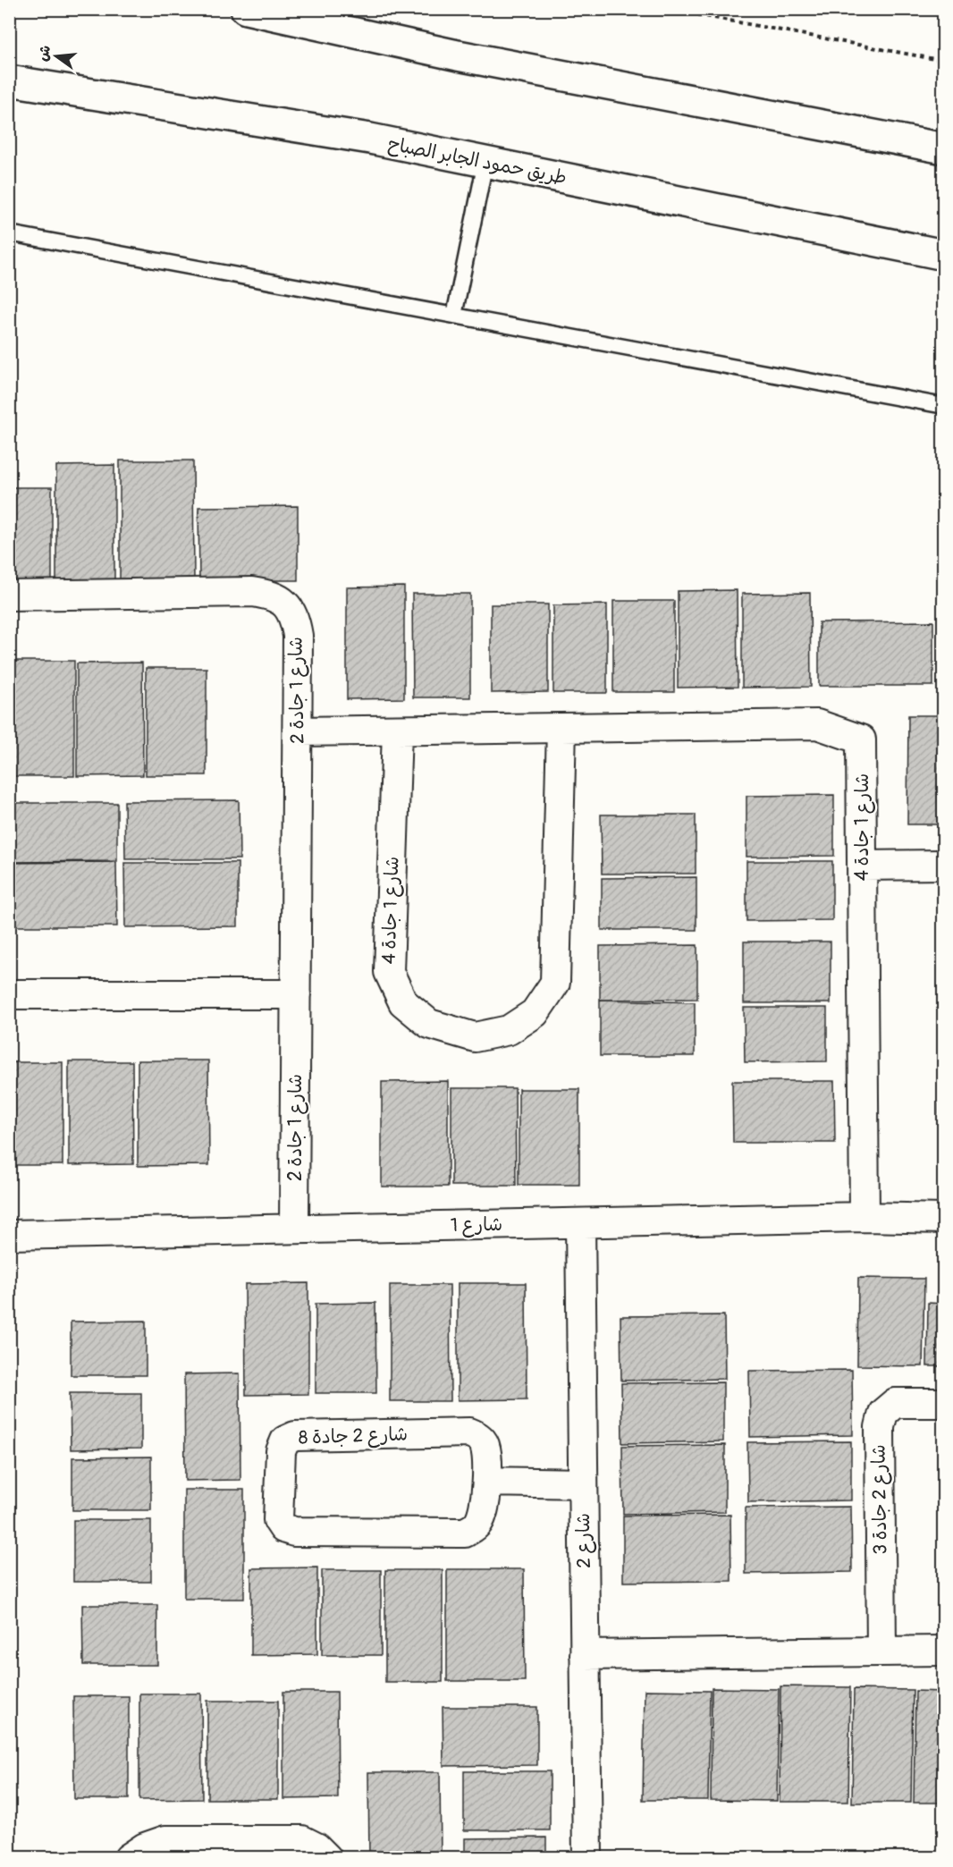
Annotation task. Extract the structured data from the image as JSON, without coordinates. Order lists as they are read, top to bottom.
{
  "streets": {
    "main road": ["طريق حمود الجابر الصباح"],
    "street": [
      "شارع 1 جادة 2",
      "شارع 1 جادة 4",
      "شارع 1",
      "شارع 2 جادة 8",
      "شارع 2 جادة 3",
      "شارع 2"
    ]
  },
  "crossings": [
    ["شارع 1 جادة 2", "شارع 1 جادة 4"],
    ["شارع 1 جادة 2", "شارع 1"],
    ["شارع 1 جادة 4", "شارع 1"],
    ["شارع 1", "شارع 2"]
  ],
  "north": "left"
}
